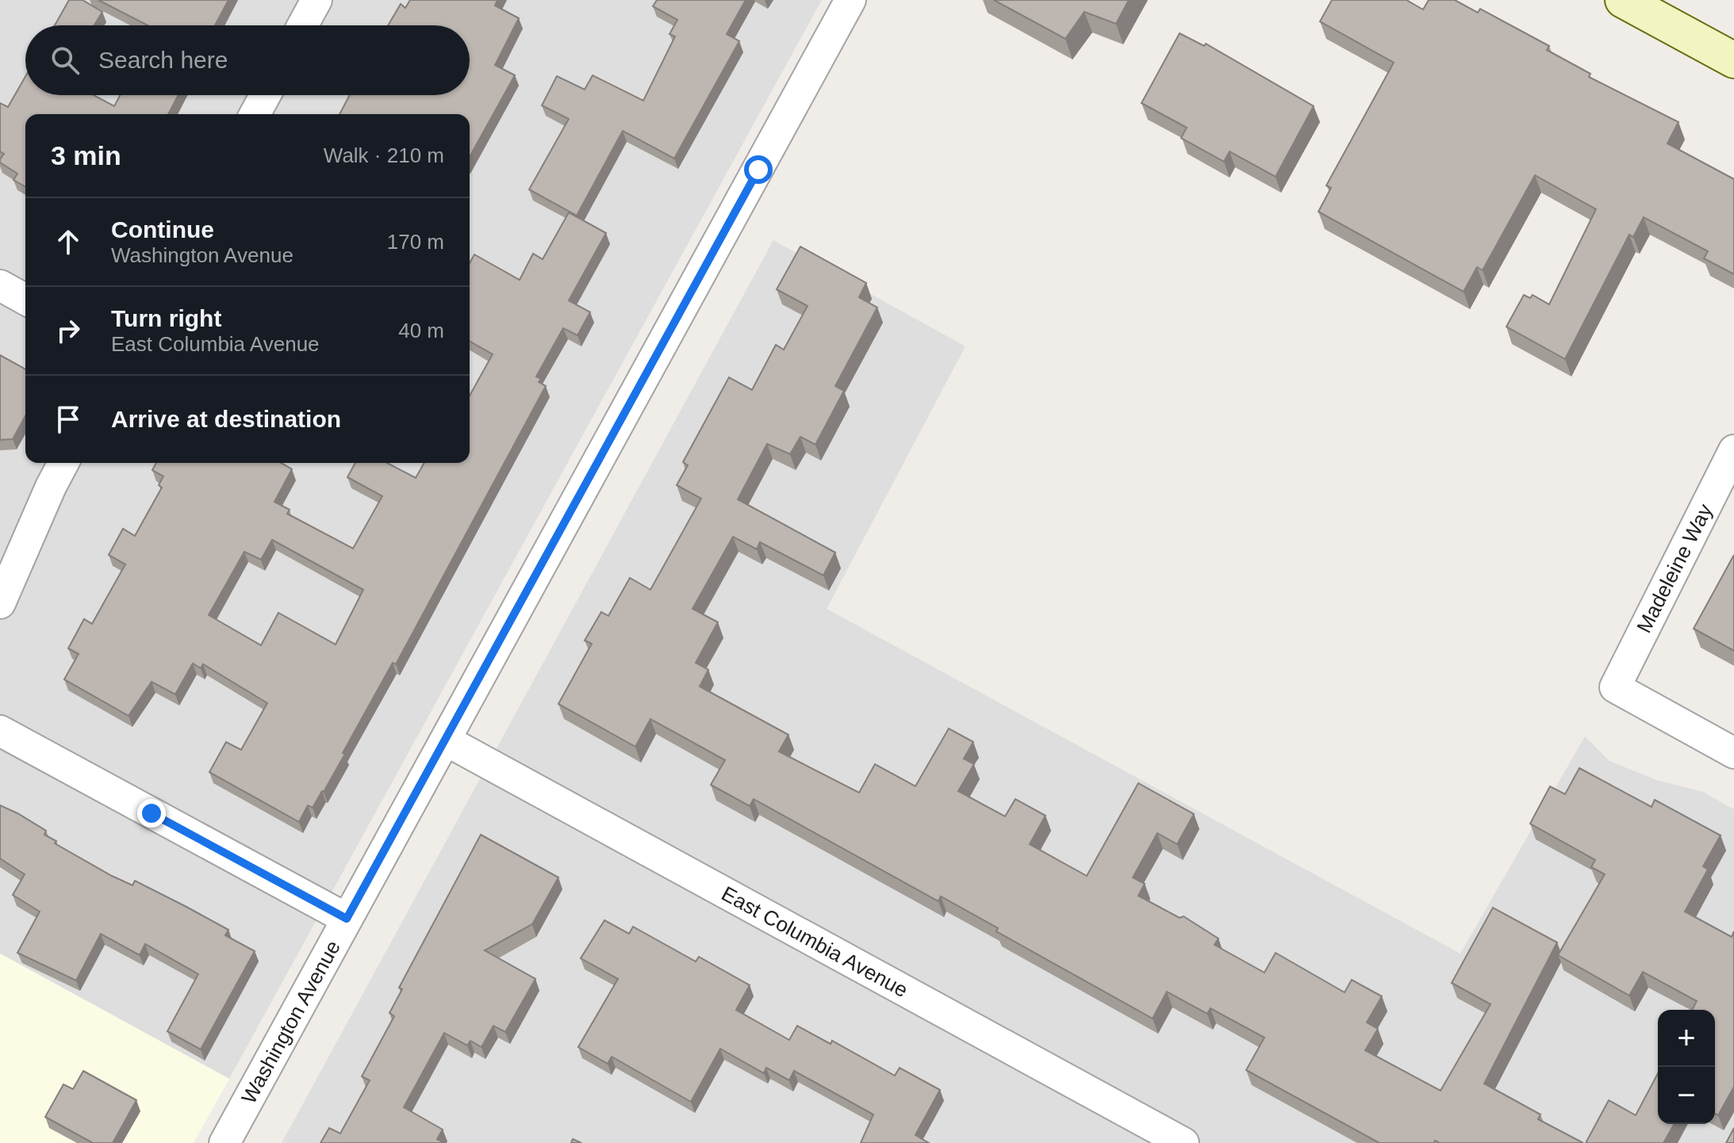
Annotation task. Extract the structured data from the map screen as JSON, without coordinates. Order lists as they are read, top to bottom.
{
  "streets": {
    "street": ["Madeleine Way", "East Columbia Avenue", "Washington Avenue"]
  },
  "crossings": [
    ["East Columbia Avenue", "Washington Avenue"]
  ],
  "page": {
    "search": "Search here",
    "heading": ["3 min", "Walk · 210 m"],
    "list": [
      ["Continue", "Washington Avenue", "170 m"],
      ["Turn right", "East Columbia Avenue", "40 m"],
      "Arrive at destination"
    ],
    "map_buttons": ["+", "−"]
  }
}
